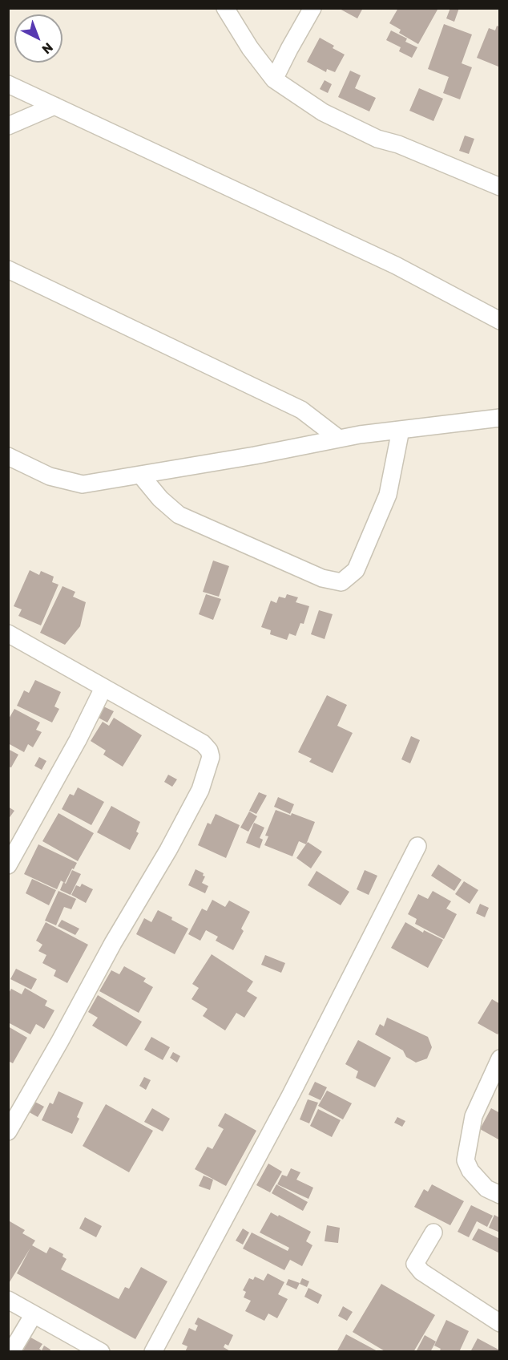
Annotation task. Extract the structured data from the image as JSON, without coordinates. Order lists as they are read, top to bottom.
{
  "north": "bottom right"
}
